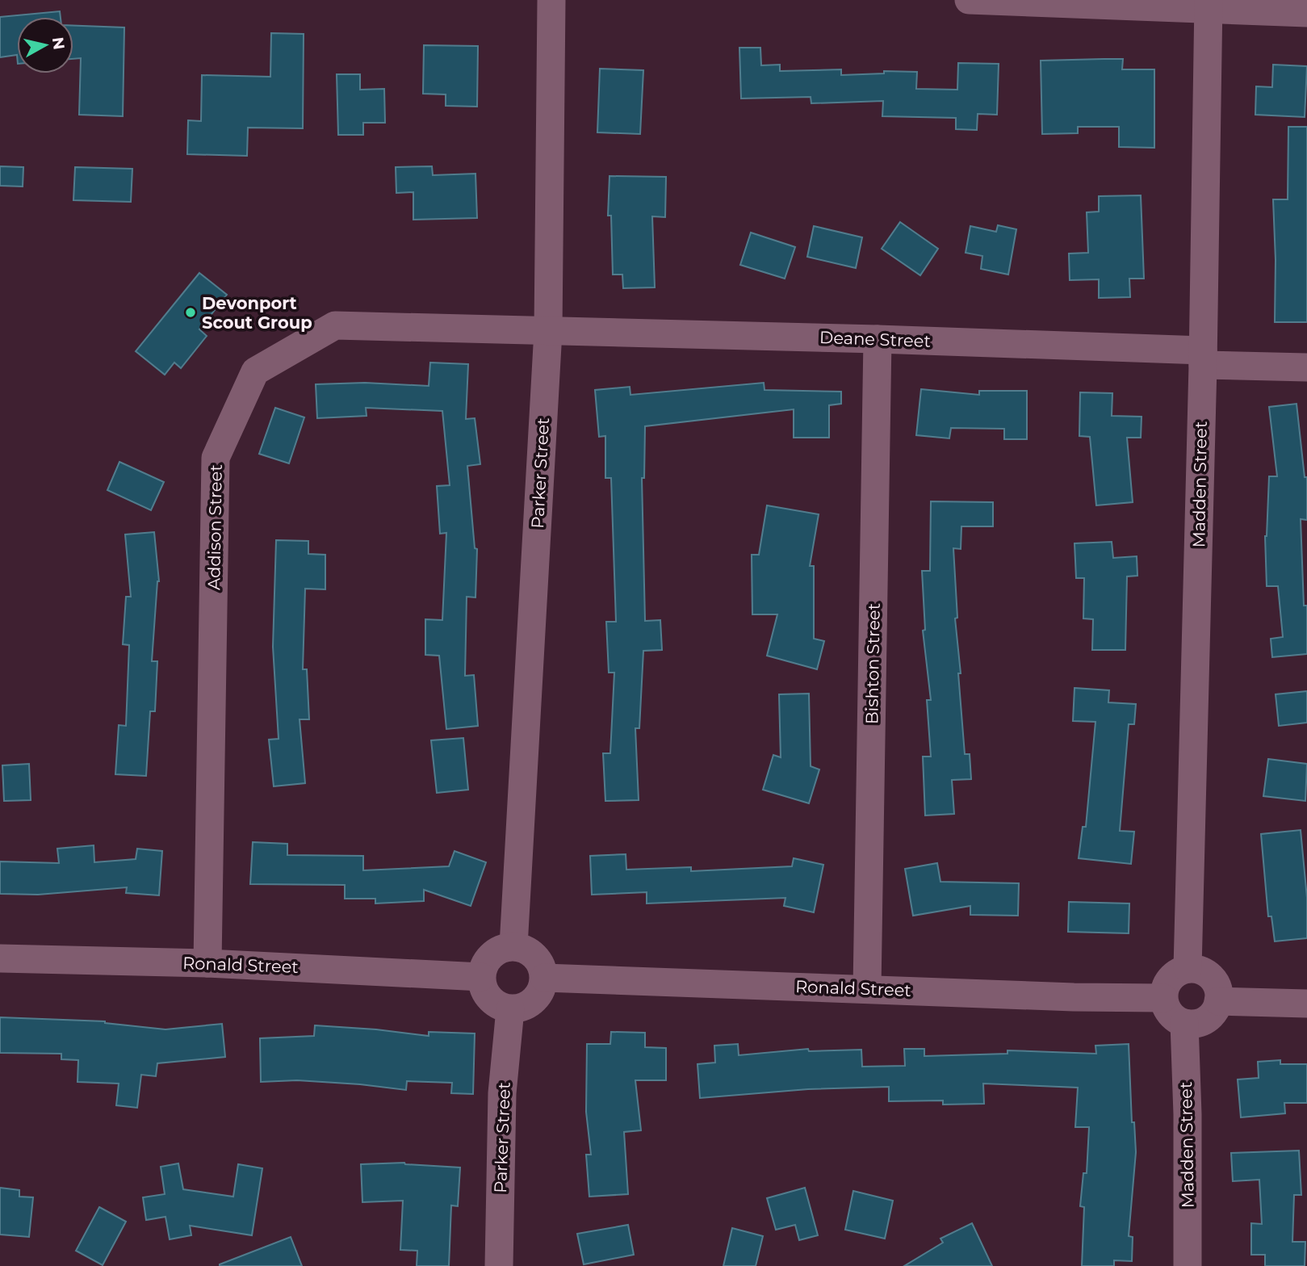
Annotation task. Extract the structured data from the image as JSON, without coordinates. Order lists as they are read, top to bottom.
{
  "streets": {
    "street": [
      "Deane Street",
      "Parker Street",
      "Madden Street",
      "Addison Street",
      "Bishton Street",
      "Ronald Street"
    ]
  },
  "crossings": [
    ["Deane Street", "Parker Street"],
    ["Deane Street", "Madden Street"],
    ["Deane Street", "Addison Street"],
    ["Deane Street", "Bishton Street"],
    ["Parker Street", "Addison Street"],
    ["Parker Street", "Ronald Street"],
    ["Madden Street", "Ronald Street"],
    ["Addison Street", "Ronald Street"],
    ["Bishton Street", "Ronald Street"]
  ],
  "places": ["Devonport Scout Group"],
  "north": "right"
}
